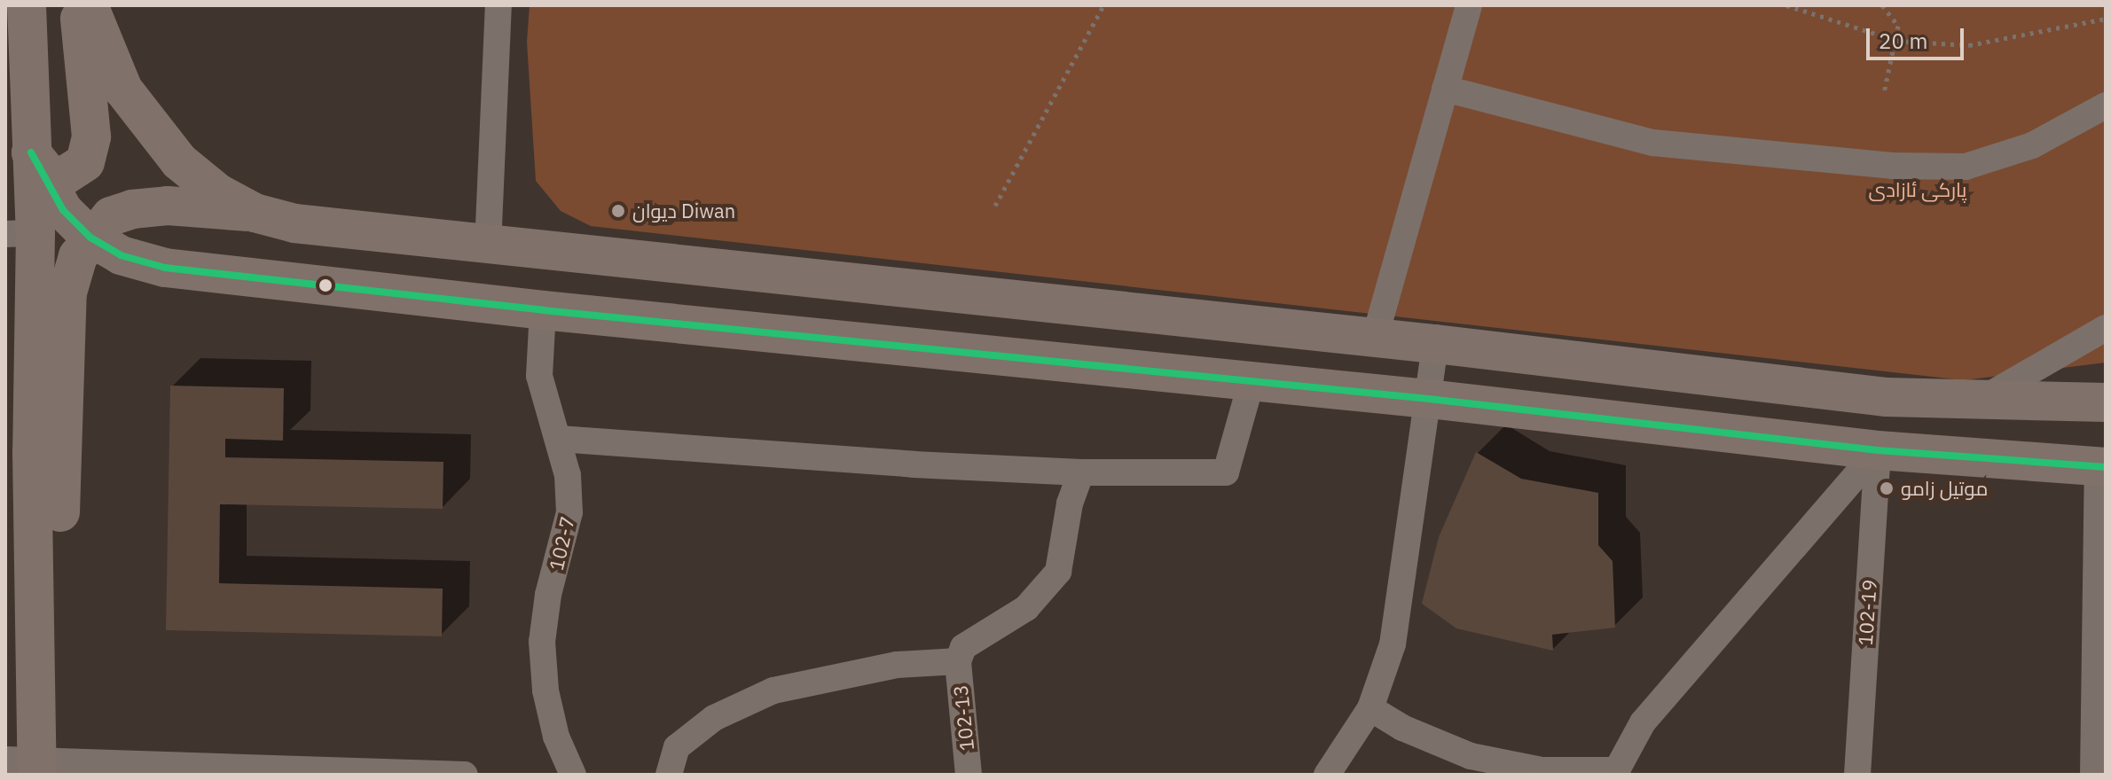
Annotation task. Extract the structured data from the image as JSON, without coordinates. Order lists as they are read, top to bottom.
{
  "streets": {
    "street": ["102-7", "102-19", "102-13"]
  },
  "parks": ["پارکی ئازادی"],
  "places": ["دیوان Diwan", "موتيل زامو"],
  "scale_bar": "20 m"
}
